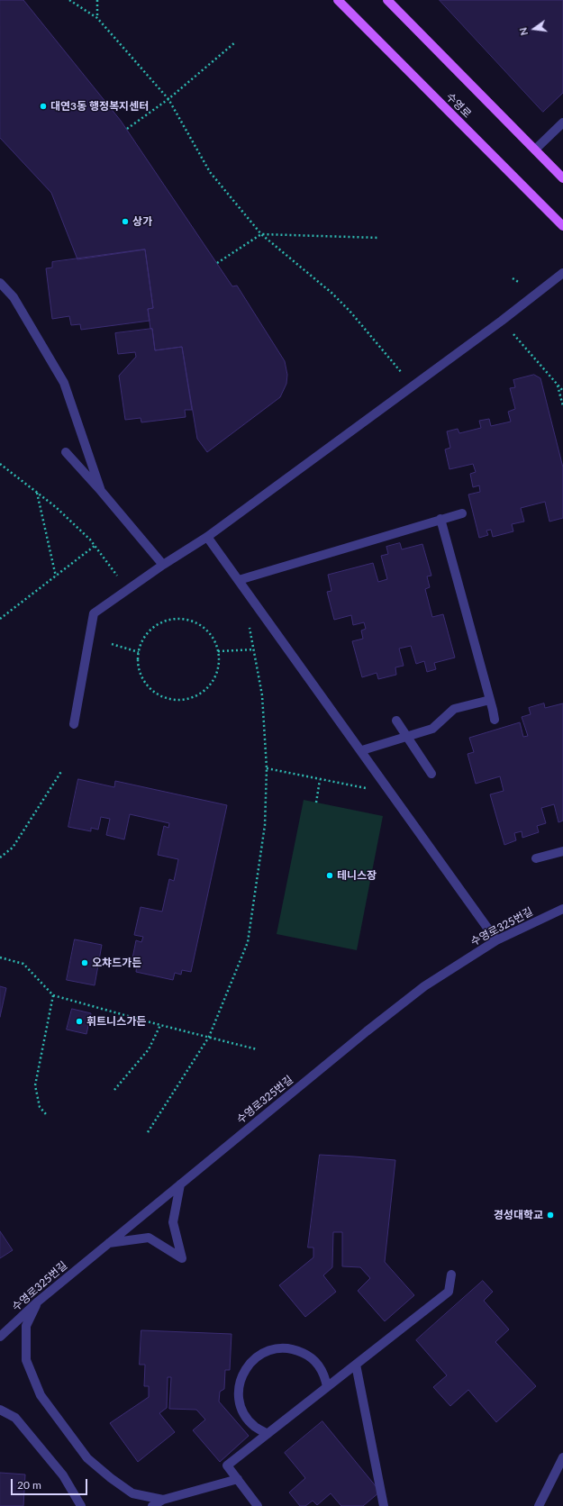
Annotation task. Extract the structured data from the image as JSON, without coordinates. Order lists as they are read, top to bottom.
{
  "streets": {
    "main road": ["수영로"],
    "street": ["수영로325번길"]
  },
  "places": [
    "대연3동 행정복지센터",
    "상가",
    "테니스장",
    "오챠드가든",
    "휘트니스가든",
    "경성대학교"
  ],
  "scale_bar": "20 m",
  "north": "left"
}
